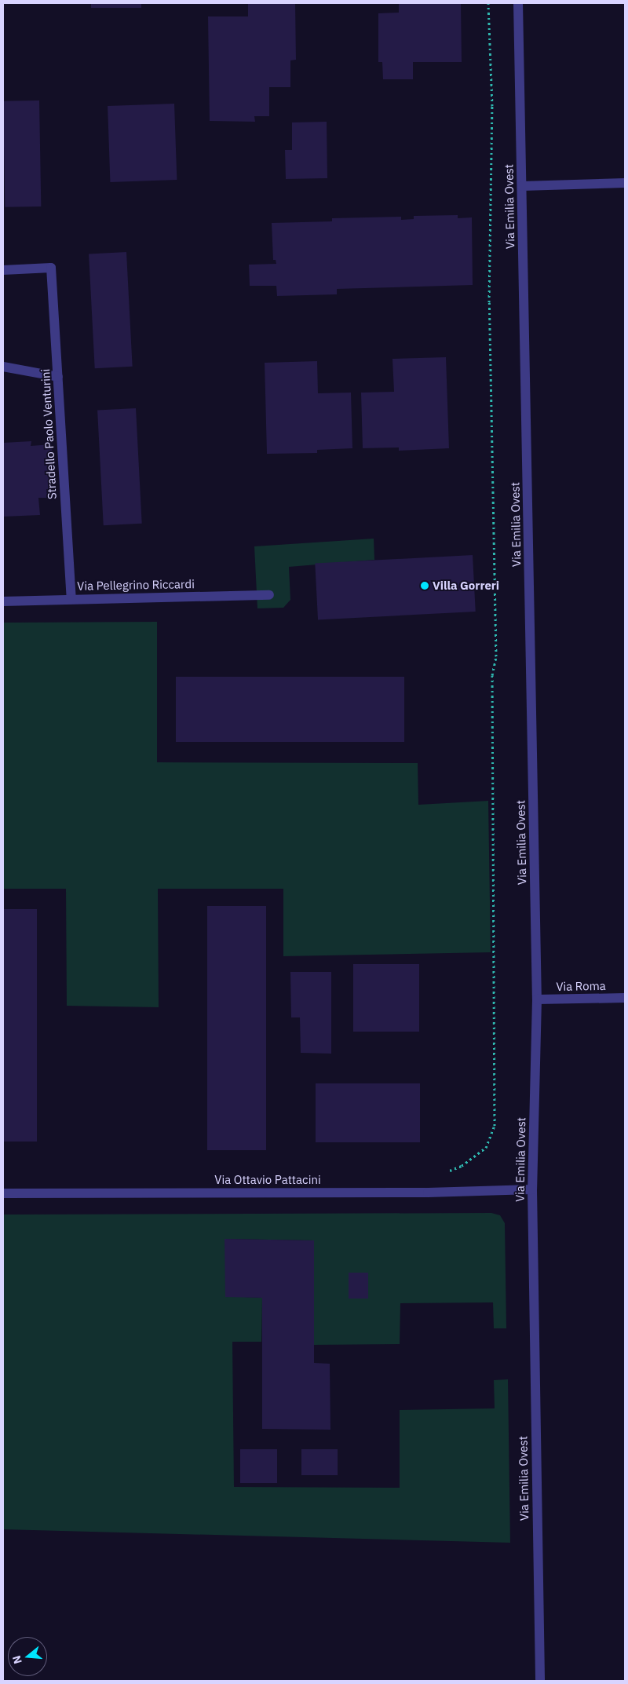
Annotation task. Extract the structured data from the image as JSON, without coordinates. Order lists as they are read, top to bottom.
{
  "streets": {
    "street": [
      "Via Emilia Ovest",
      "Stradello Paolo Venturini",
      "Via Pellegrino Riccardi",
      "Via Roma",
      "Via Ottavio Pattacini"
    ]
  },
  "crossings": [
    ["Via Emilia Ovest", "Via Roma"],
    ["Via Emilia Ovest", "Via Ottavio Pattacini"],
    ["Stradello Paolo Venturini", "Via Pellegrino Riccardi"]
  ],
  "places": ["Villa Gorreri"],
  "north": "left"
}
